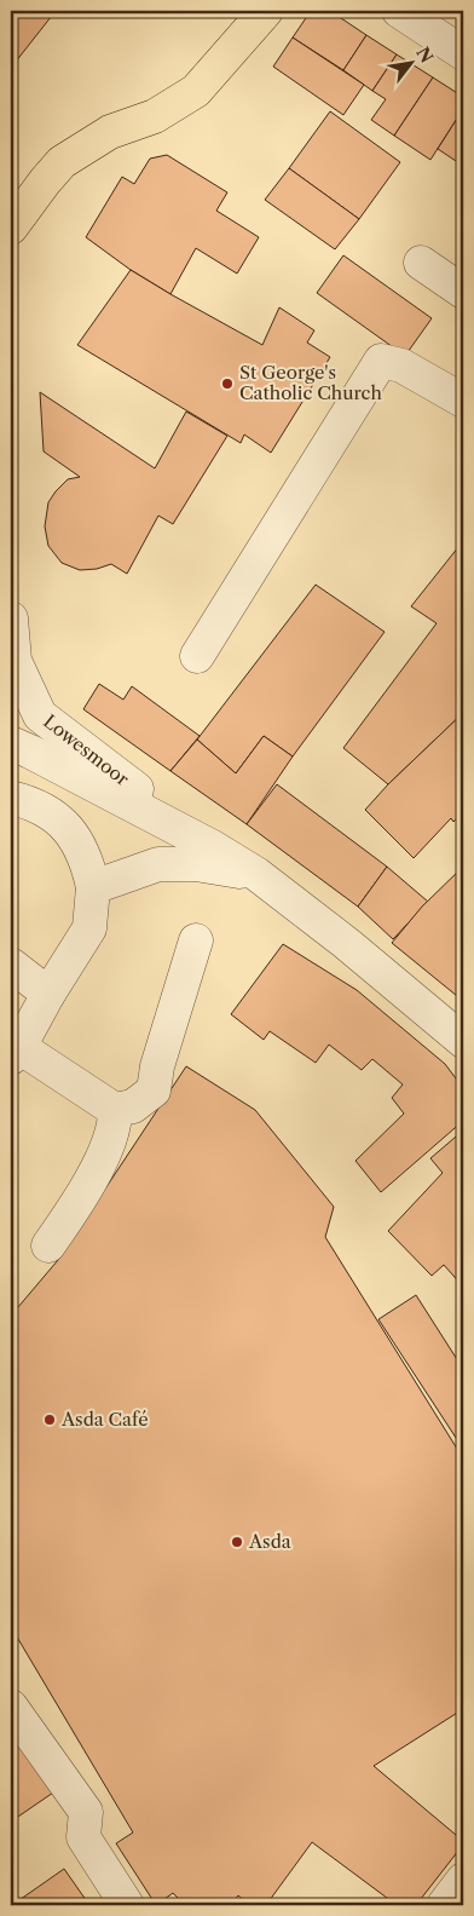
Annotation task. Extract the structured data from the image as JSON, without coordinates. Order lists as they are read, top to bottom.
{
  "streets": {
    "street": ["Lowesmoor"]
  },
  "places": ["St George's Catholic Church", "Asda Café", "Asda"],
  "north": "top right"
}
